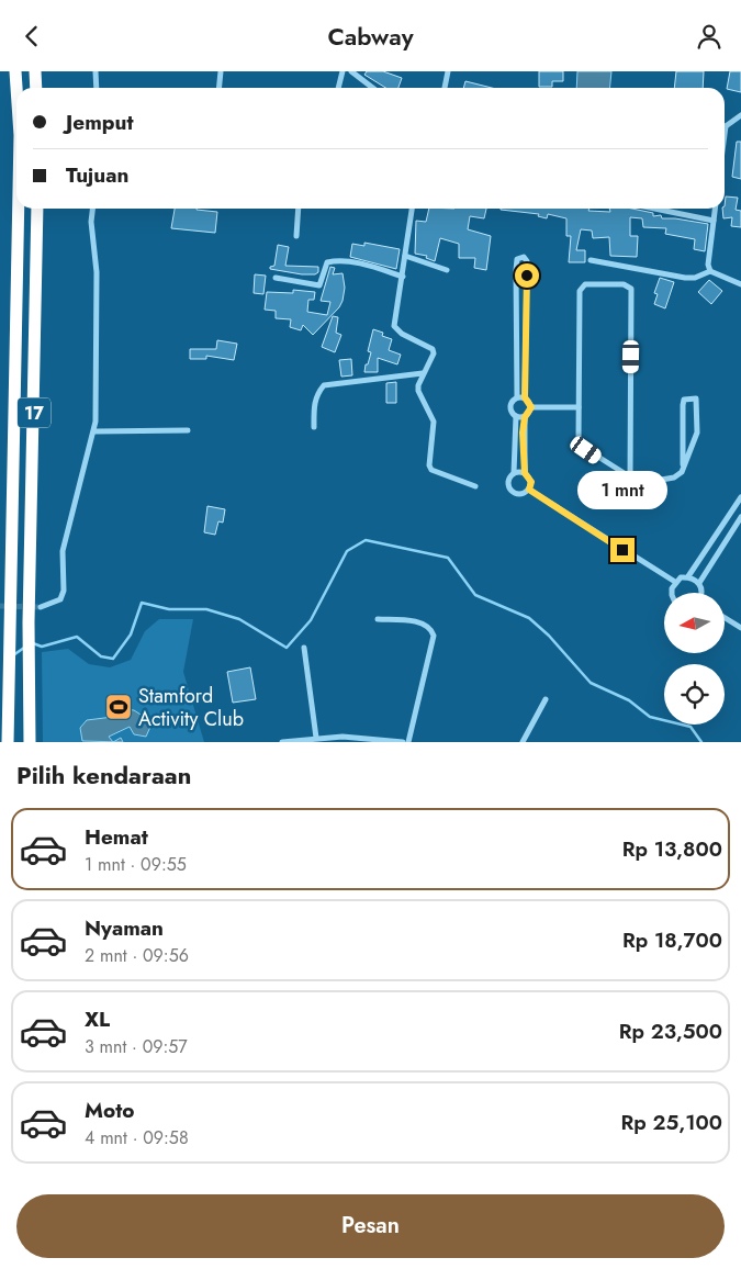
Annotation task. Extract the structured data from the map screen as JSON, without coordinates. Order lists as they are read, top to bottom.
{
  "streets": {
    "highway": ["17"]
  },
  "places": {
    "sports": ["Stamford Activity Club"]
  },
  "north": "left",
  "page": {
    "header": "Cabway",
    "banner": ["Jemput", "Tujuan"],
    "bubble": "1 mnt",
    "heading": "Pilih kendaraan",
    "list": [
      {
        "name": "Hemat",
        "note": "1 mnt · 09:55",
        "value": "Rp 13,800"
      },
      {
        "name": "Nyaman",
        "note": "2 mnt · 09:56",
        "value": "Rp 18,700"
      },
      {
        "name": "XL",
        "note": "3 mnt · 09:57",
        "value": "Rp 23,500"
      },
      {
        "name": "Moto",
        "note": "4 mnt · 09:58",
        "value": "Rp 25,100"
      }
    ],
    "buttons": "Pesan"
  }
}
